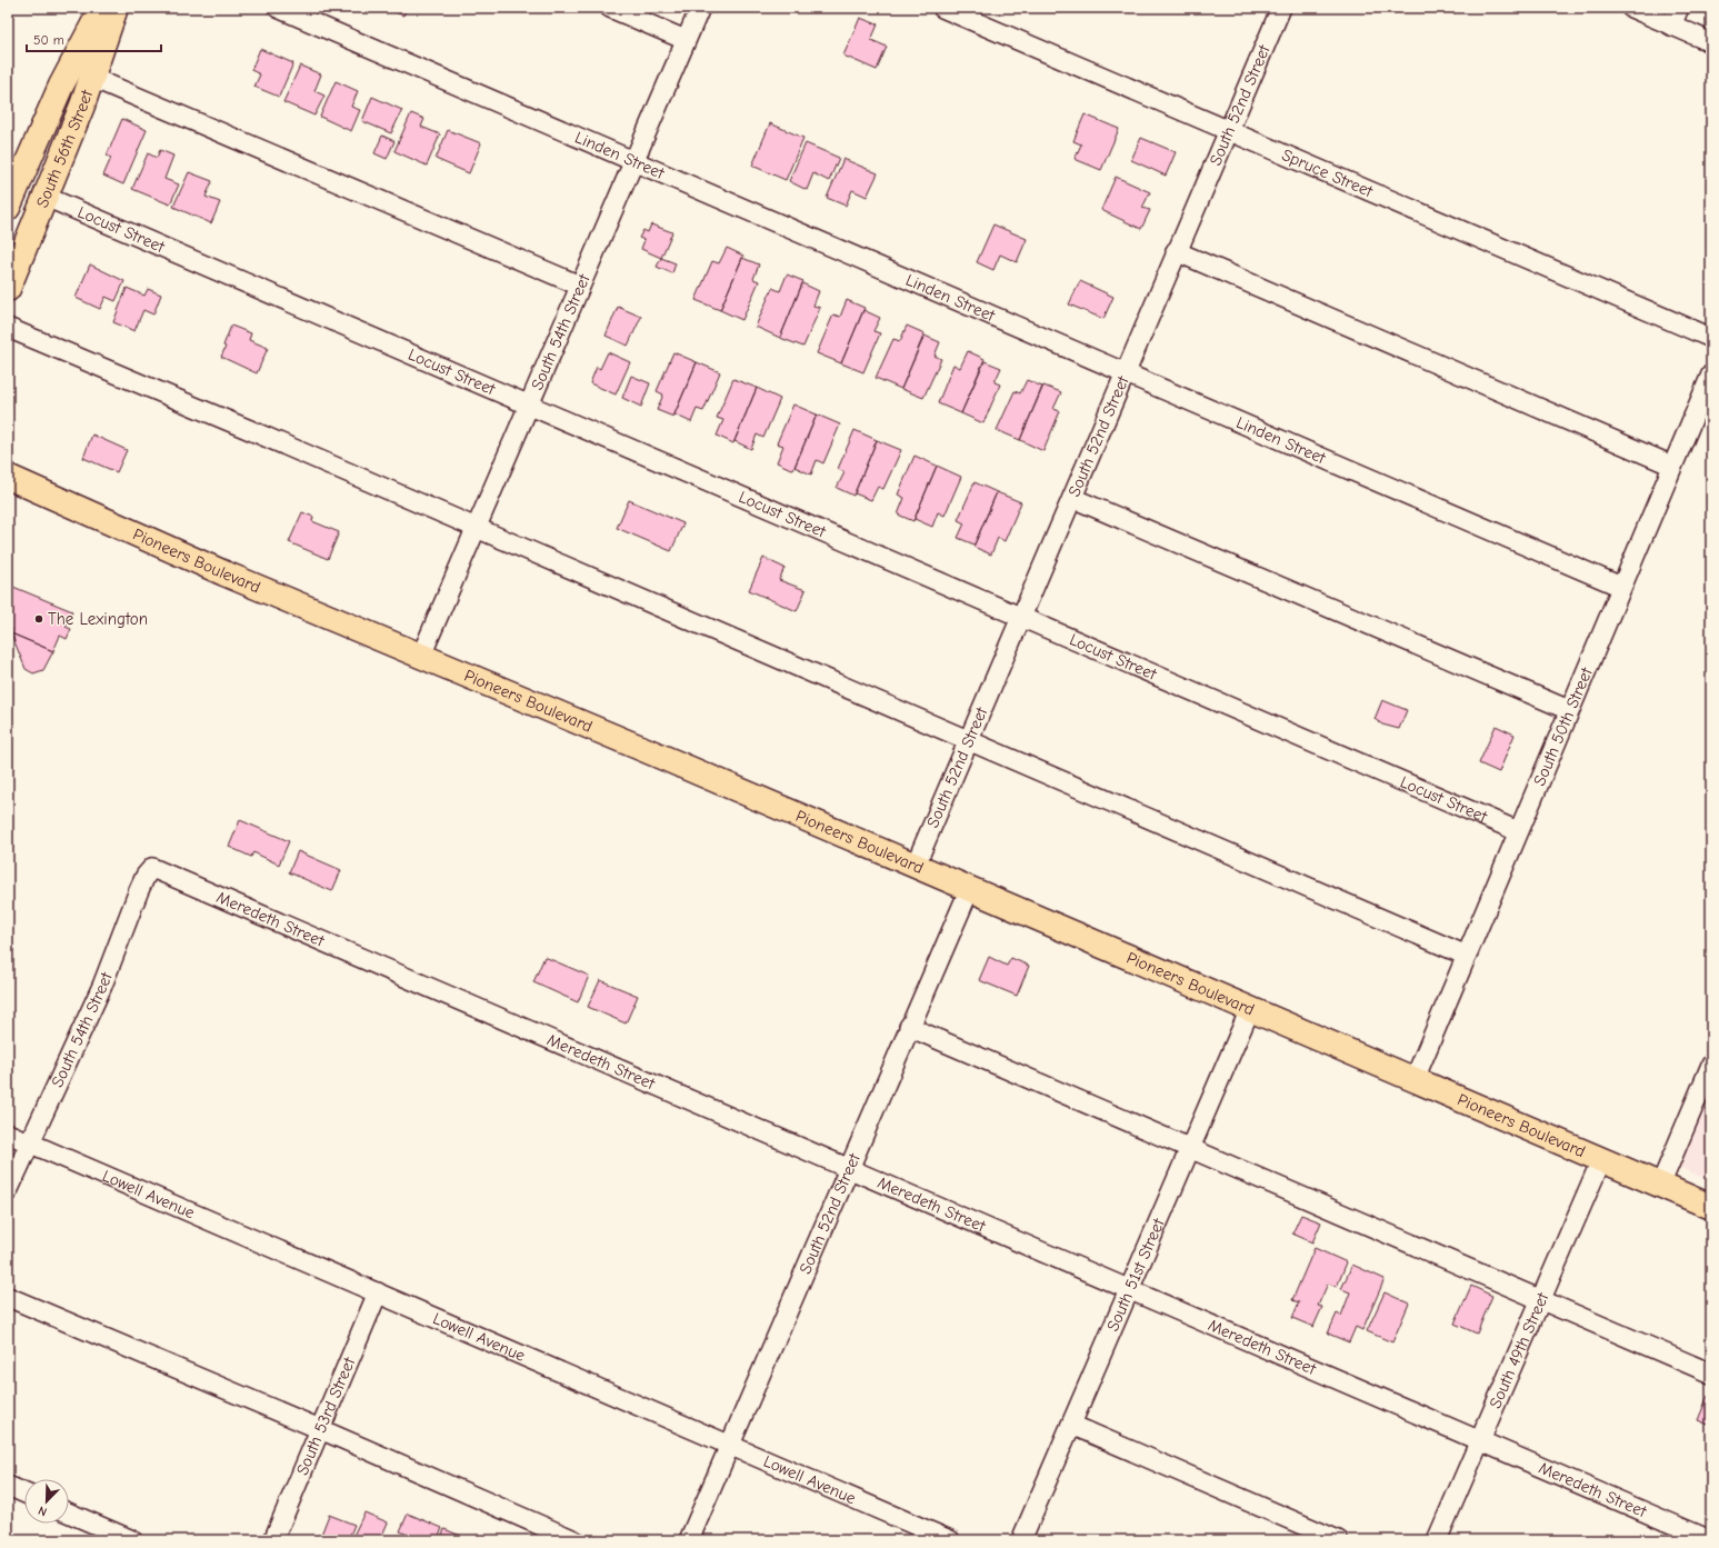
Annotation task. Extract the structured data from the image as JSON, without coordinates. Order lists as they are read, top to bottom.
{
  "streets": {
    "main road": ["South 56th Street", "Pioneers Boulevard"],
    "street": [
      "South 52nd Street",
      "Linden Street",
      "Spruce Street",
      "Locust Street",
      "South 54th Street",
      "South 50th Street",
      "Meredeth Street",
      "Lowell Avenue",
      "South 51st Street",
      "South 49th Street",
      "South 53rd Street"
    ]
  },
  "crossings": [
    ["South 52nd Street", "Linden Street"],
    ["South 52nd Street", "Spruce Street"],
    ["South 52nd Street", "Locust Street"],
    ["South 52nd Street", "Pioneers Boulevard"],
    ["South 52nd Street", "Meredeth Street"],
    ["South 52nd Street", "Lowell Avenue"],
    ["South 56th Street", "Locust Street"],
    ["Linden Street", "South 54th Street"],
    ["Linden Street", "South 50th Street"],
    ["Locust Street", "South 54th Street"],
    ["Locust Street", "South 50th Street"],
    ["South 54th Street", "Pioneers Boulevard"],
    ["South 54th Street", "Meredeth Street"],
    ["South 54th Street", "Lowell Avenue"],
    ["Pioneers Boulevard", "South 50th Street"],
    ["Pioneers Boulevard", "South 51st Street"],
    ["Pioneers Boulevard", "South 49th Street"],
    ["Meredeth Street", "South 51st Street"],
    ["Meredeth Street", "South 49th Street"],
    ["Lowell Avenue", "South 53rd Street"]
  ],
  "places": ["The Lexington"],
  "scale_bar": "50 m",
  "north": "bottom left"
}
